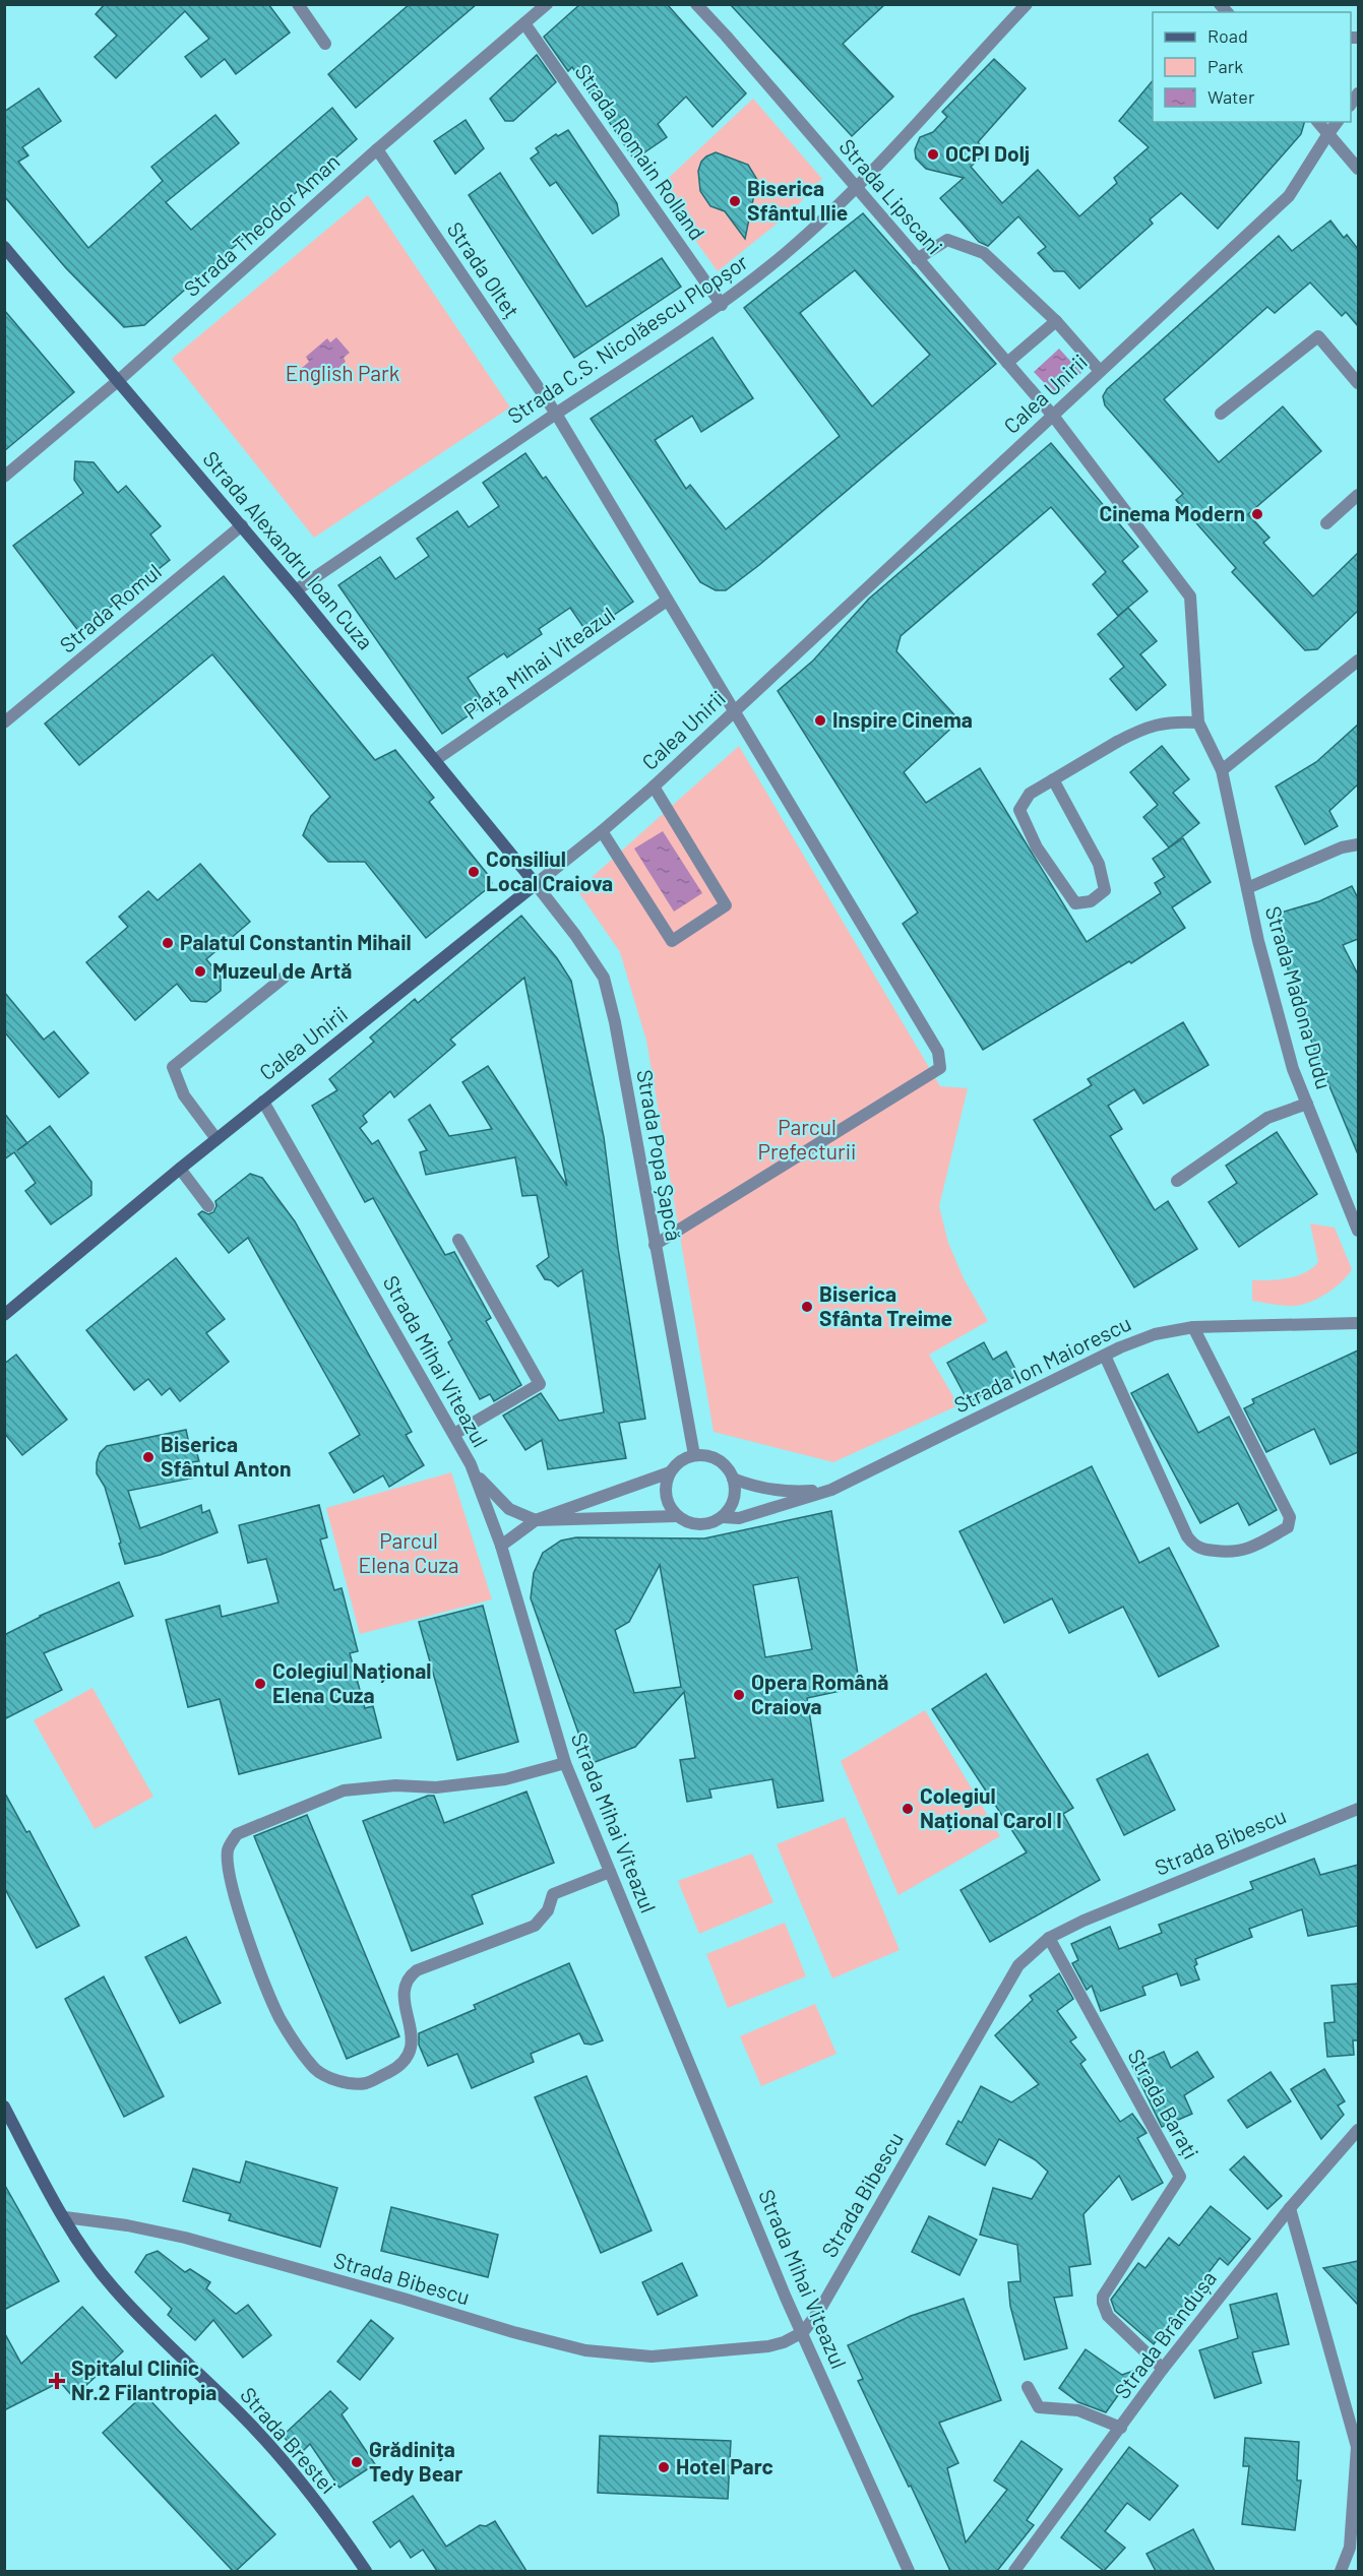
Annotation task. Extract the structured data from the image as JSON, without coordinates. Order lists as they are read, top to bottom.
{
  "streets": {
    "main road": ["Calea Unirii", "Strada Alexandru Ioan Cuza", "Strada Brestei"],
    "street": [
      "Strada Romain Rolland",
      "Strada Lipscani",
      "Strada Theodor Aman",
      "Strada Olteț",
      "Strada C.S. Nicolăescu Plopșor",
      "Strada Romul",
      "Piața Mihai Viteazul",
      "Strada Madona Dudu",
      "Strada Popa Șapcă",
      "Strada Mihai Viteazul",
      "Strada Ion Maiorescu",
      "Strada Bibescu",
      "Strada Barați",
      "Strada Brândușa"
    ]
  },
  "crossings": [
    ["Strada Romain Rolland", "Strada Theodor Aman"],
    ["Strada Romain Rolland", "Strada C.S. Nicolăescu Plopșor"],
    ["Strada Lipscani", "Strada C.S. Nicolăescu Plopșor"],
    ["Strada Lipscani", "Calea Unirii"],
    ["Strada Lipscani", "Strada Madona Dudu"],
    ["Strada Theodor Aman", "Strada Olteț"],
    ["Strada Theodor Aman", "Strada Alexandru Ioan Cuza"],
    ["Strada Olteț", "Strada C.S. Nicolăescu Plopșor"],
    ["Strada Olteț", "Calea Unirii"],
    ["Strada Olteț", "Piața Mihai Viteazul"],
    ["Strada Olteț", "Strada Popa Șapcă"],
    ["Strada C.S. Nicolăescu Plopșor", "Strada Alexandru Ioan Cuza"],
    ["Calea Unirii", "Strada Alexandru Ioan Cuza"],
    ["Calea Unirii", "Strada Popa Șapcă"],
    ["Calea Unirii", "Strada Mihai Viteazul"],
    ["Strada Alexandru Ioan Cuza", "Strada Romul"],
    ["Strada Alexandru Ioan Cuza", "Piața Mihai Viteazul"],
    ["Strada Alexandru Ioan Cuza", "Strada Popa Șapcă"],
    ["Strada Popa Șapcă", "Strada Ion Maiorescu"],
    ["Strada Mihai Viteazul", "Strada Bibescu"],
    ["Strada Bibescu", "Strada Barați"],
    ["Strada Bibescu", "Strada Brestei"],
    ["Strada Barați", "Strada Brândușa"]
  ],
  "parks": ["English Park", "Parcul Prefecturii", "Parcul Elena Cuza"],
  "places": {
    "other": [
      "OCPI Dolj",
      "Biserica Sfântul Ilie",
      "Cinema Modern",
      "Inspire Cinema",
      "Consiliul Local Craiova",
      "Palatul Constantin Mihail",
      "Muzeul de Artă",
      "Biserica Sfânta Treime",
      "Biserica Sfântul Anton",
      "Colegiul Național Elena Cuza",
      "Opera Română Craiova",
      "Colegiul Național Carol I",
      "Grădinița Tedy Bear",
      "Hotel Parc"
    ],
    "health": ["Spitalul Clinic Nr.2 Filantropia"]
  },
  "legend": ["Road", "Park", "Water"]
}
